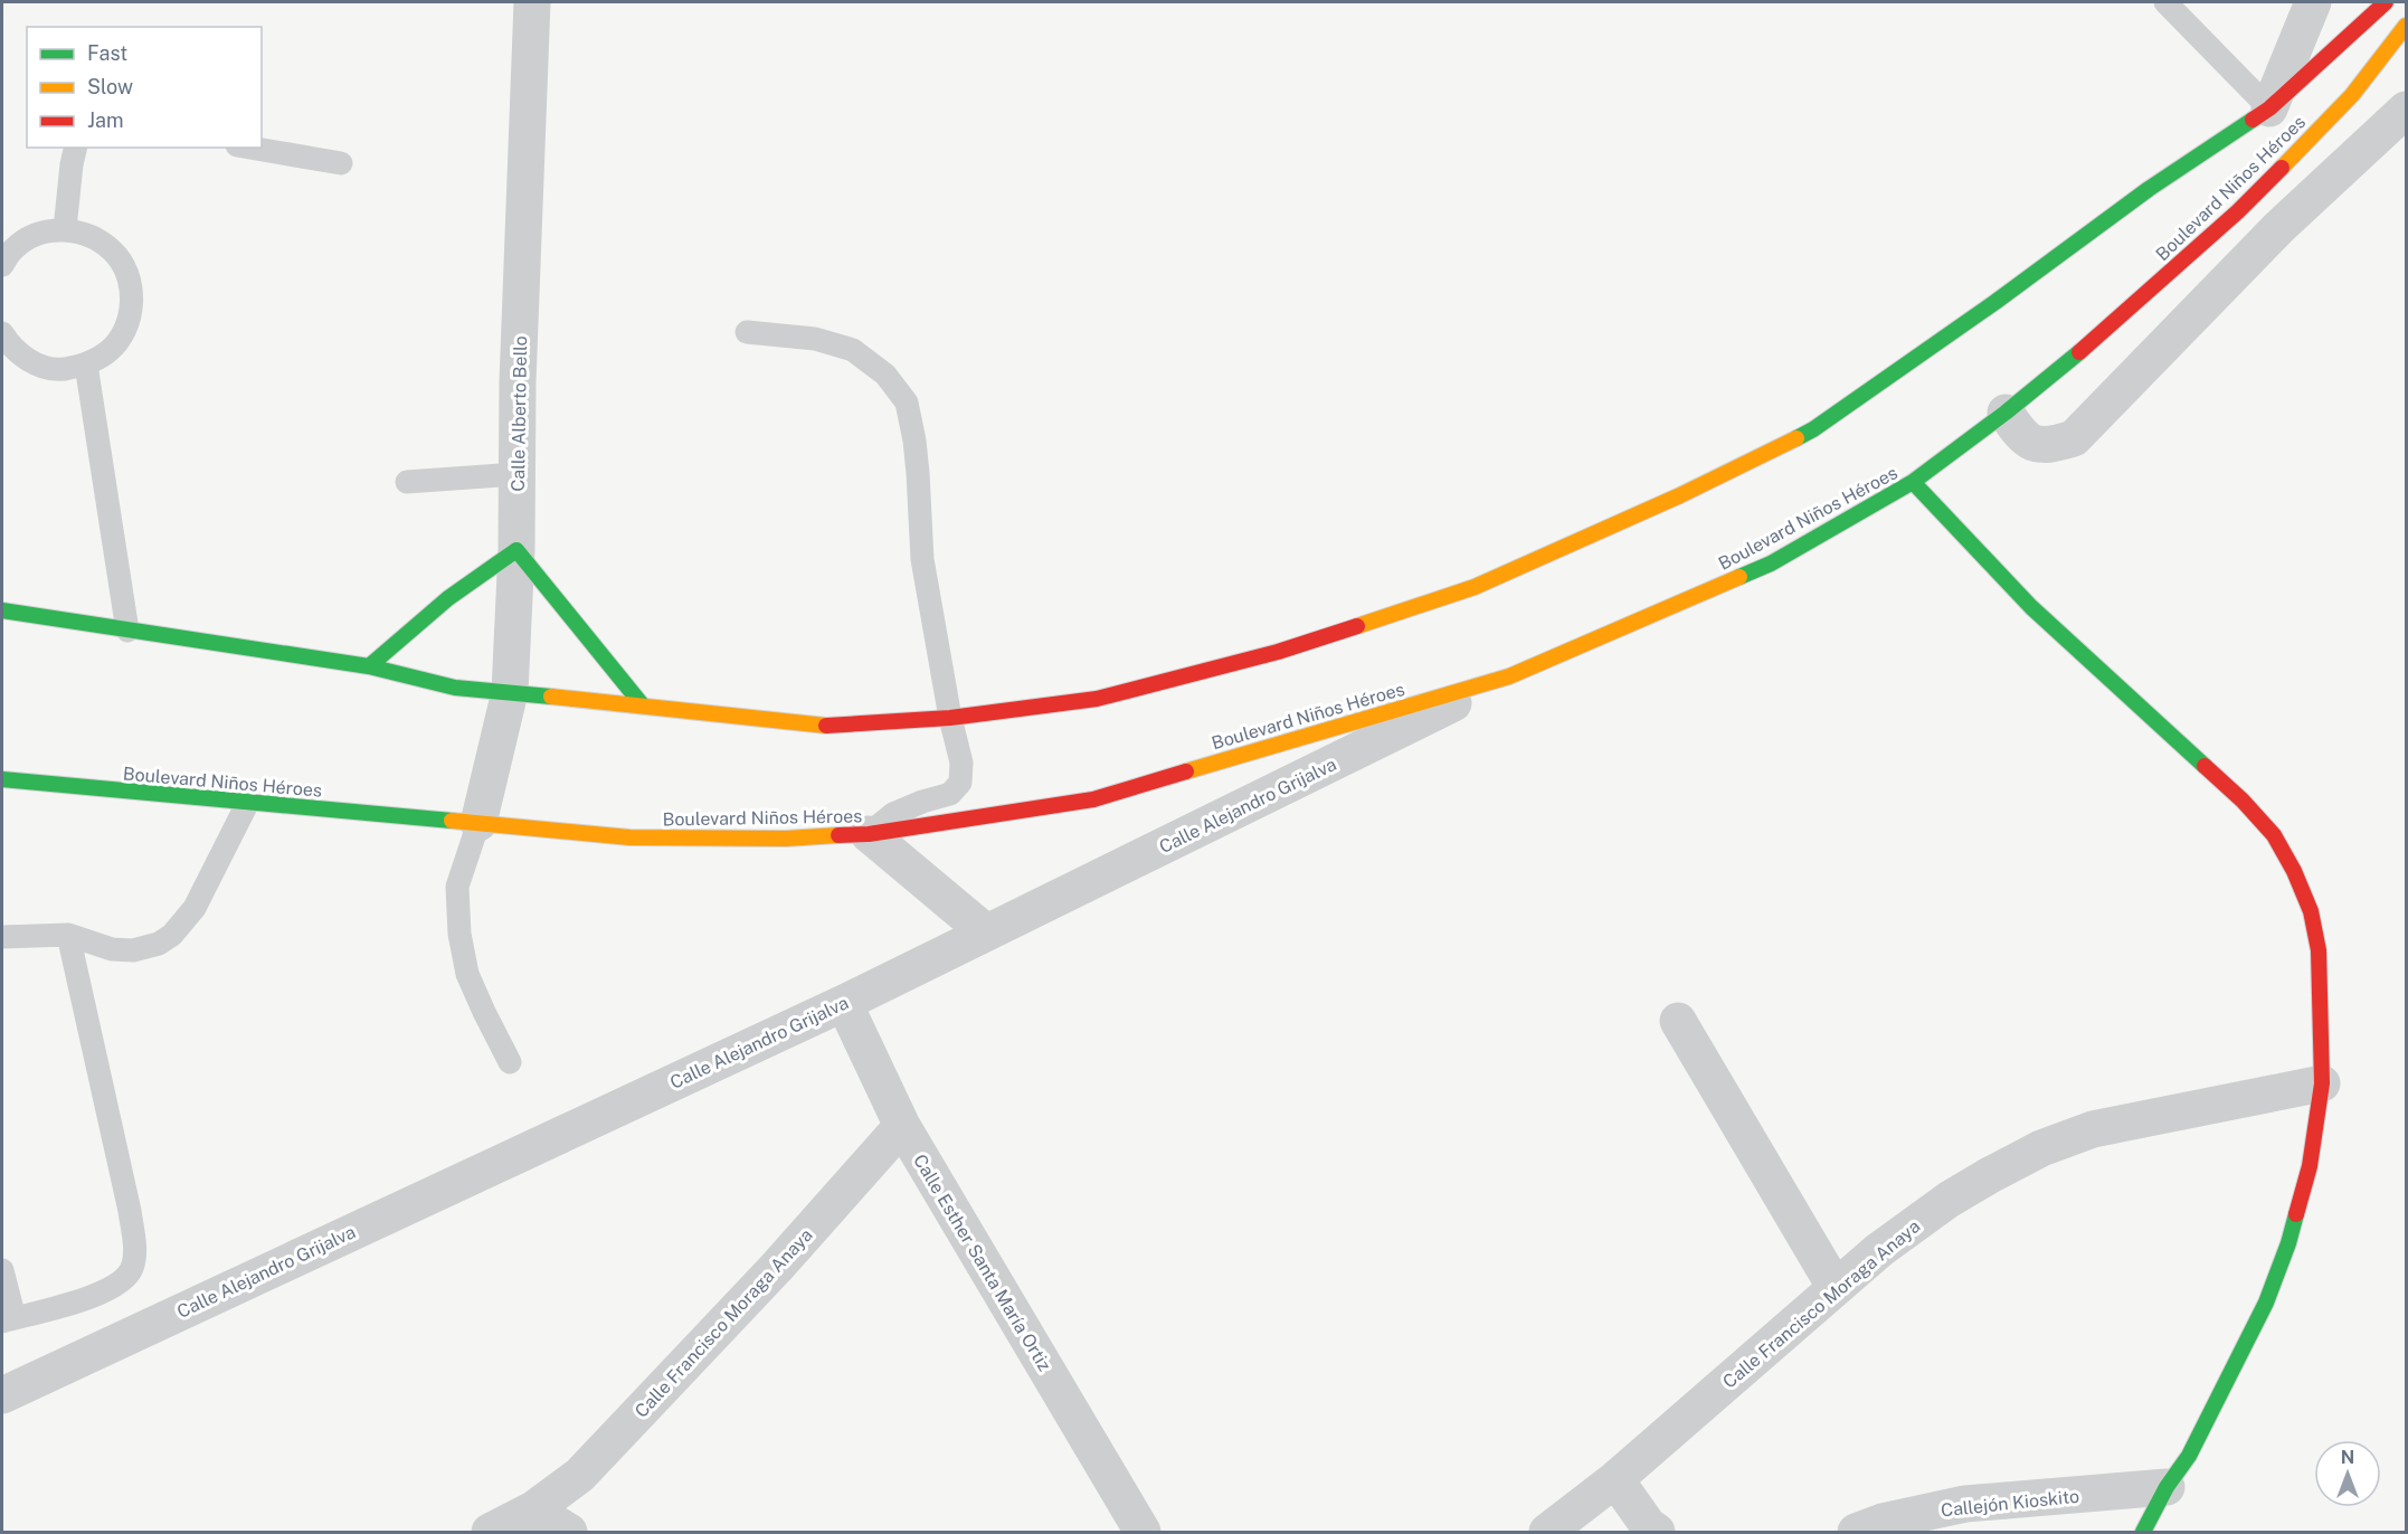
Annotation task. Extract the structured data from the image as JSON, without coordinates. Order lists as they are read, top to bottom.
{
  "streets": {
    "main road": ["Boulevard Niños Héroes"],
    "street": [
      "Calle Alberto Bello",
      "Calle Alejandro Grijalva",
      "Calle Esther Santa María Ortiz",
      "Calle Francisco Moraga Anaya",
      "Callejón Kioskito"
    ]
  },
  "crossings": [
    ["Boulevard Niños Héroes", "Calle Alberto Bello"],
    ["Boulevard Niños Héroes", "Calle Alejandro Grijalva"],
    ["Calle Alejandro Grijalva", "Calle Esther Santa María Ortiz"],
    ["Calle Esther Santa María Ortiz", "Calle Francisco Moraga Anaya"]
  ],
  "legend": ["Fast", "Slow", "Jam"],
  "north": "top"
}
